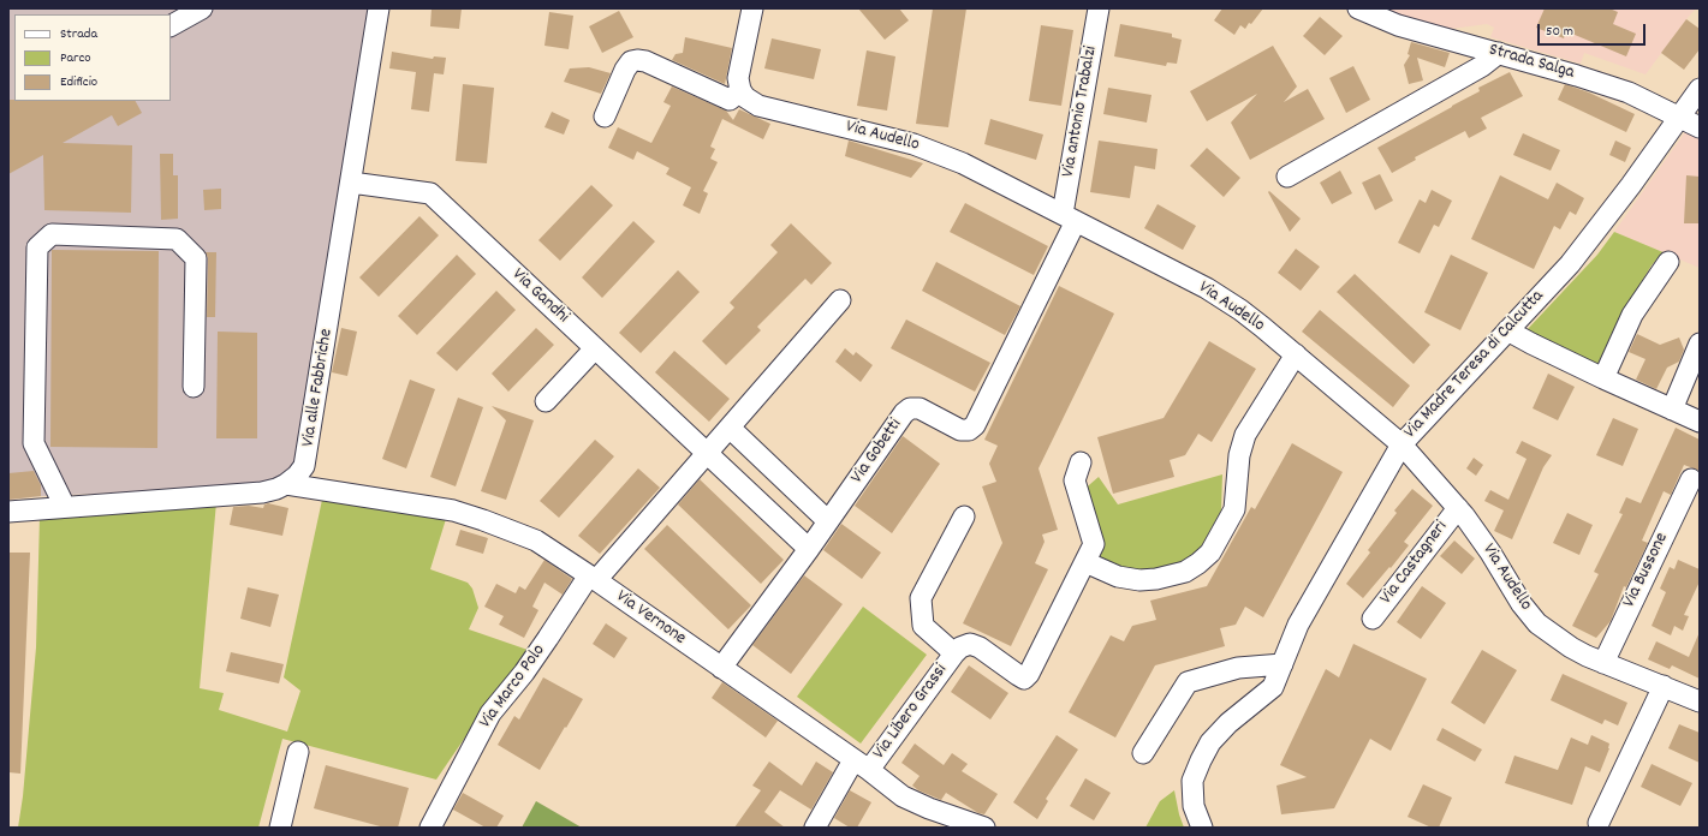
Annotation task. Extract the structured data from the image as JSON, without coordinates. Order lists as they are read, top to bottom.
{
  "streets": {
    "street": [
      "Strada Salga",
      "Via antonio Trabalzi",
      "Via Audello",
      "Via Gandhi",
      "Via Madre Teresa di Calcutta",
      "Via alle Fabbriche",
      "Via Gobetti",
      "Via Castagneri",
      "Via Bussone",
      "Via Vernone",
      "Via Marco Polo",
      "Via Libero Grassi"
    ]
  },
  "crossings": [
    ["Strada Salga", "Via Madre Teresa di Calcutta"],
    ["Via antonio Trabalzi", "Via Audello"],
    ["Via antonio Trabalzi", "Via Gobetti"],
    ["Via Audello", "Via Madre Teresa di Calcutta"],
    ["Via Audello", "Via Gobetti"],
    ["Via Audello", "Via Castagneri"],
    ["Via Audello", "Via Bussone"],
    ["Via Gandhi", "Via alle Fabbriche"],
    ["Via Gandhi", "Via Gobetti"],
    ["Via alle Fabbriche", "Via Vernone"],
    ["Via Gobetti", "Via Vernone"],
    ["Via Vernone", "Via Marco Polo"],
    ["Via Vernone", "Via Libero Grassi"]
  ],
  "legend": ["Strada", "Parco", "Edificio"],
  "scale_bar": "50 m"
}
